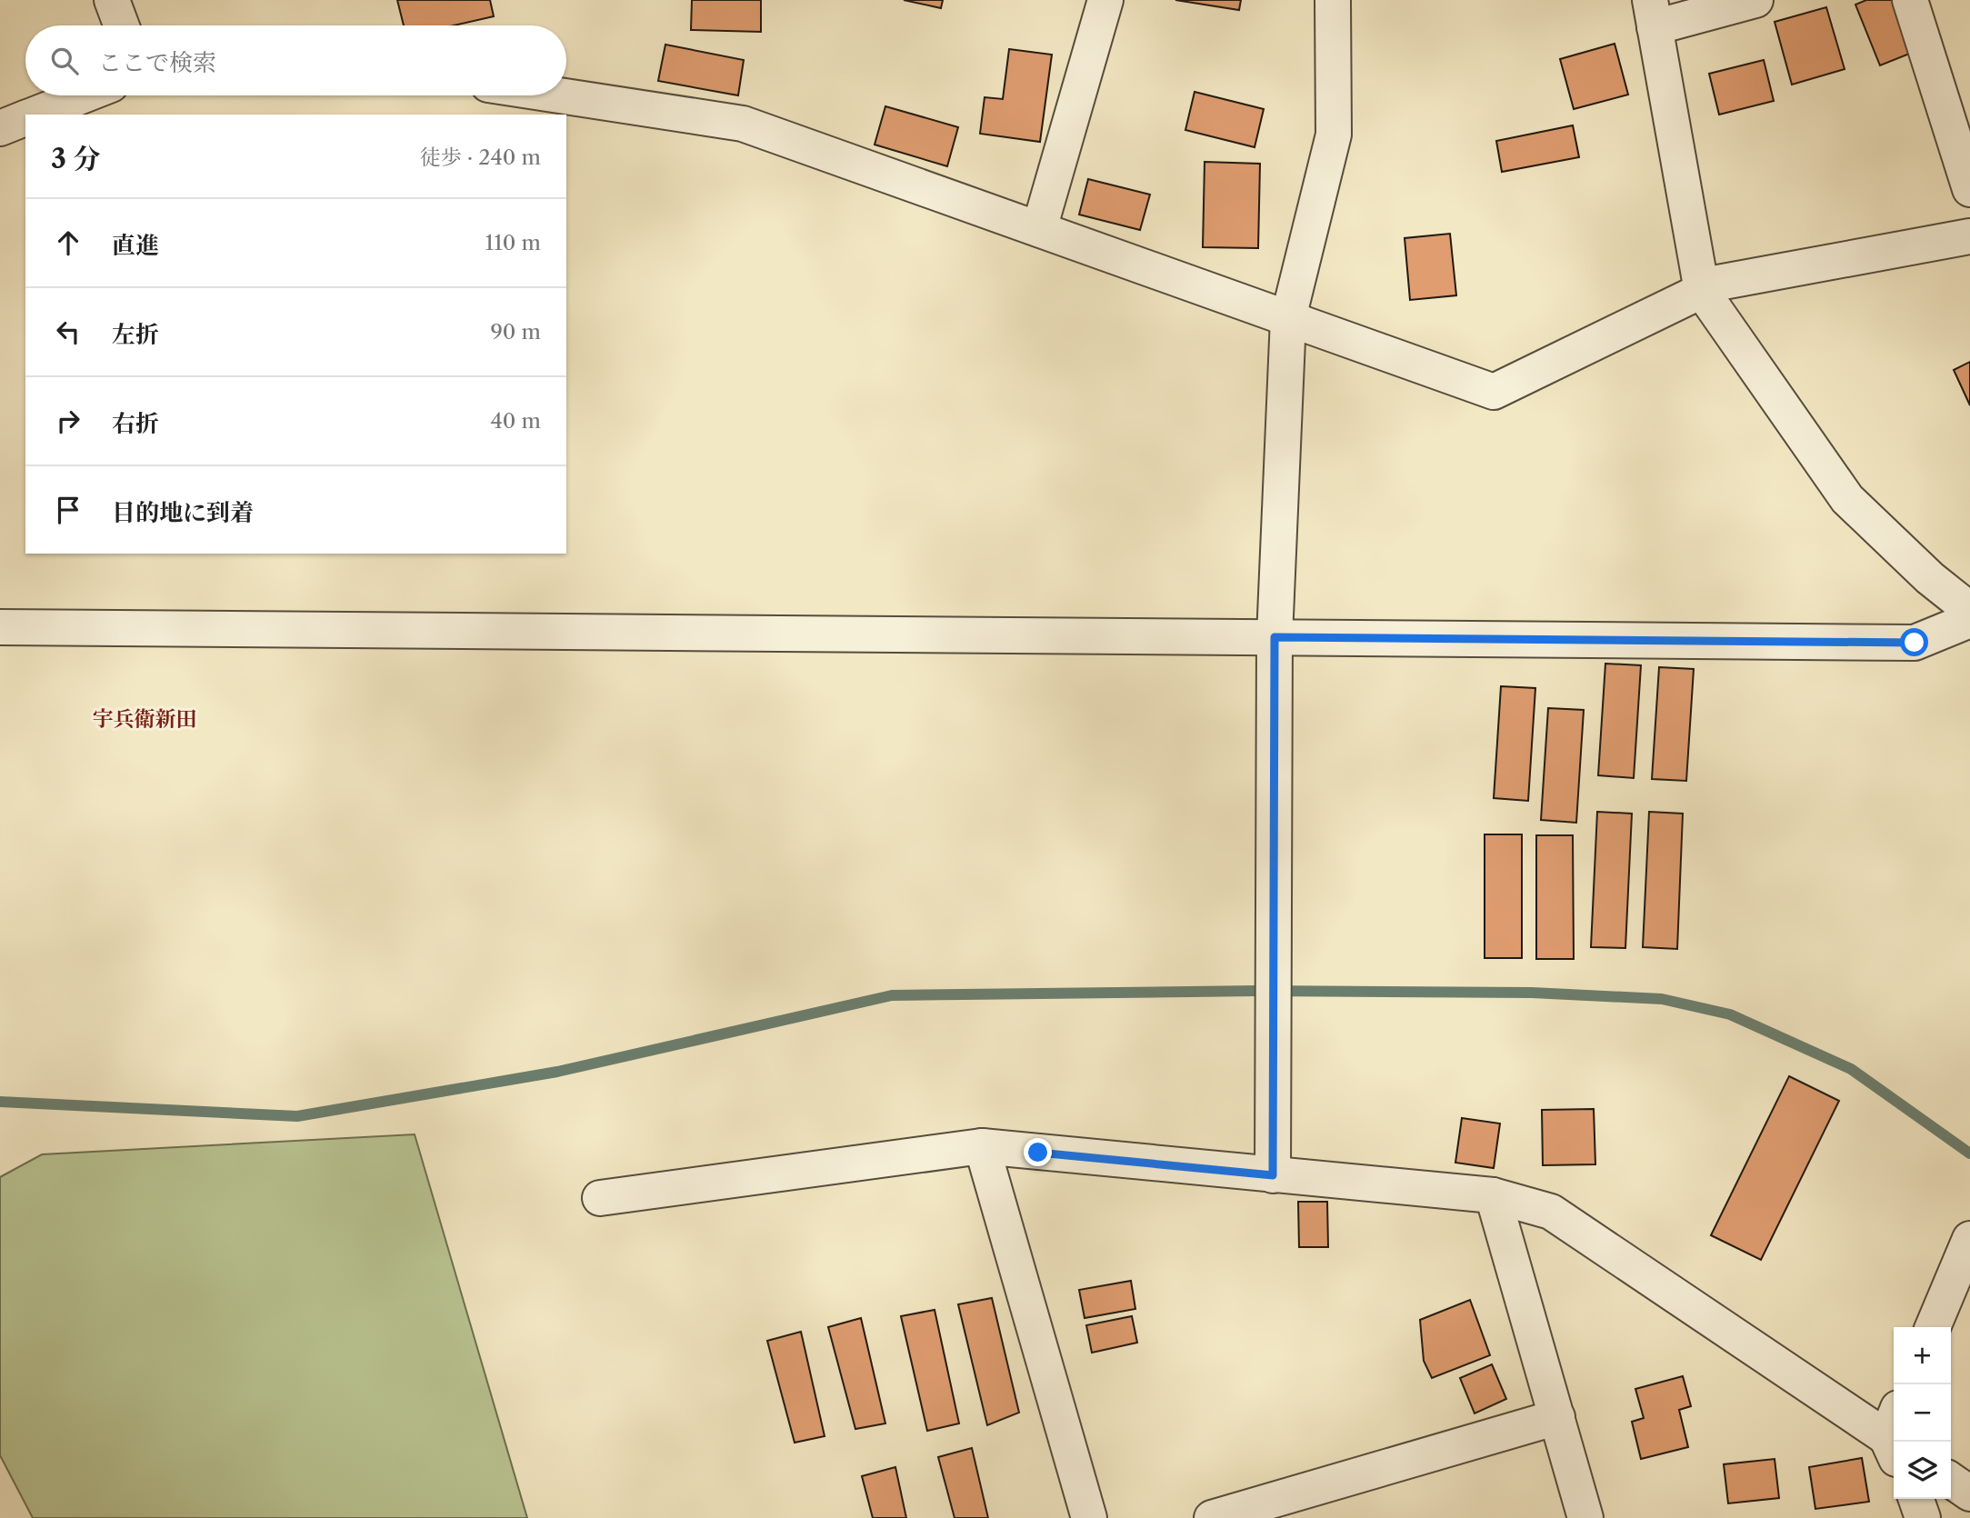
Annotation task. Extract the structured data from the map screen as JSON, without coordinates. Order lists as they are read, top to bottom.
{
  "districts": ["宇兵衛新田"],
  "page": {
    "search": "ここで検索",
    "heading": ["3 分", "徒歩 · 240 m"],
    "list": [
      ["直進", "110 m"],
      ["左折", "90 m"],
      ["右折", "40 m"],
      "目的地に到着"
    ],
    "map_buttons": ["+", "−"]
  }
}
